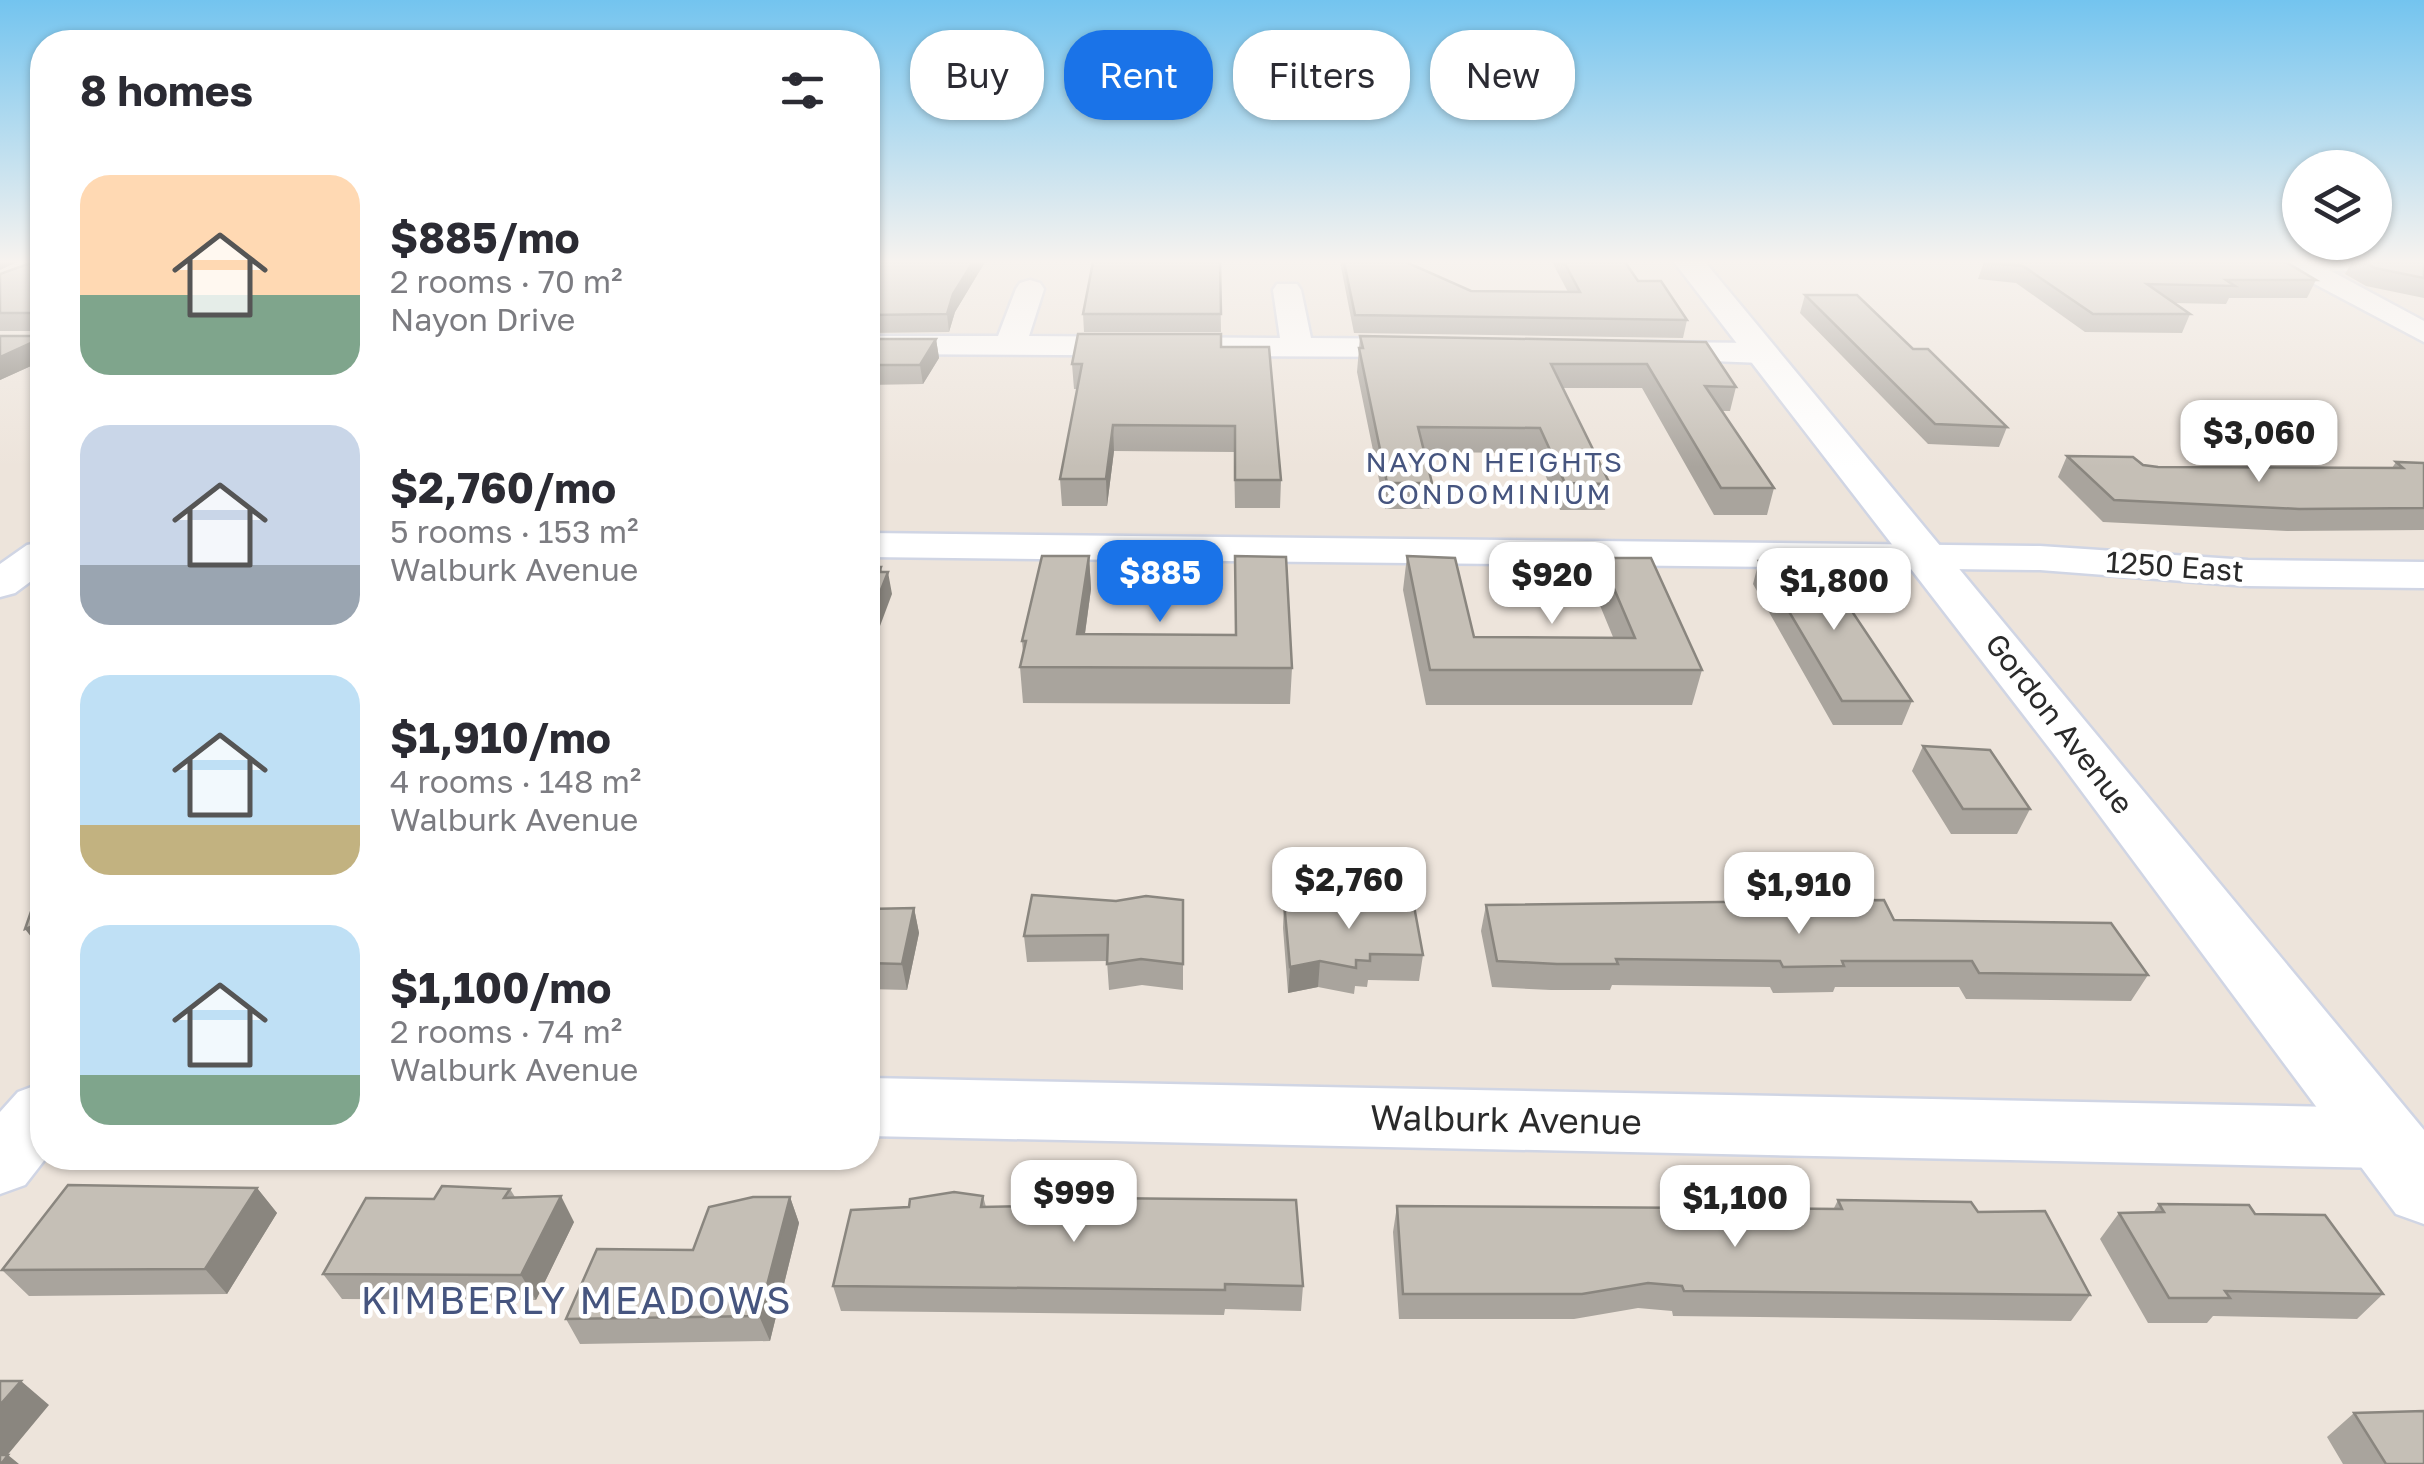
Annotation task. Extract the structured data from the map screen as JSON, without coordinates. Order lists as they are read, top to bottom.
{
  "streets": {
    "main road": ["Gordon Avenue"],
    "street": ["1250 East", "Walburk Avenue"]
  },
  "crossings": [
    ["1250 East", "Gordon Avenue"],
    ["Gordon Avenue", "Walburk Avenue"]
  ],
  "districts": ["NAYON HEIGHTS CONDOMINIUM", "KIMBERLY MEADOWS"],
  "page": {
    "chip": [
      "Buy",
      "Rent",
      "Filters",
      "New"
    ],
    "heading": "8 homes",
    "list": [
      {
        "name": "$885/mo",
        "note": "2 rooms · 70 m² · Nayon Drive"
      },
      {
        "name": "$2,760/mo",
        "note": "5 rooms · 153 m² · Walburk Avenue"
      },
      {
        "name": "$1,910/mo",
        "note": "4 rooms · 148 m² · Walburk Avenue"
      },
      {
        "name": "$1,100/mo",
        "note": "2 rooms · 74 m² · Walburk Avenue"
      }
    ],
    "price": [
      "$3,060",
      "$885",
      "$920",
      "$1,800",
      "$2,760",
      "$1,910",
      "$999",
      "$1,100"
    ]
  }
}
